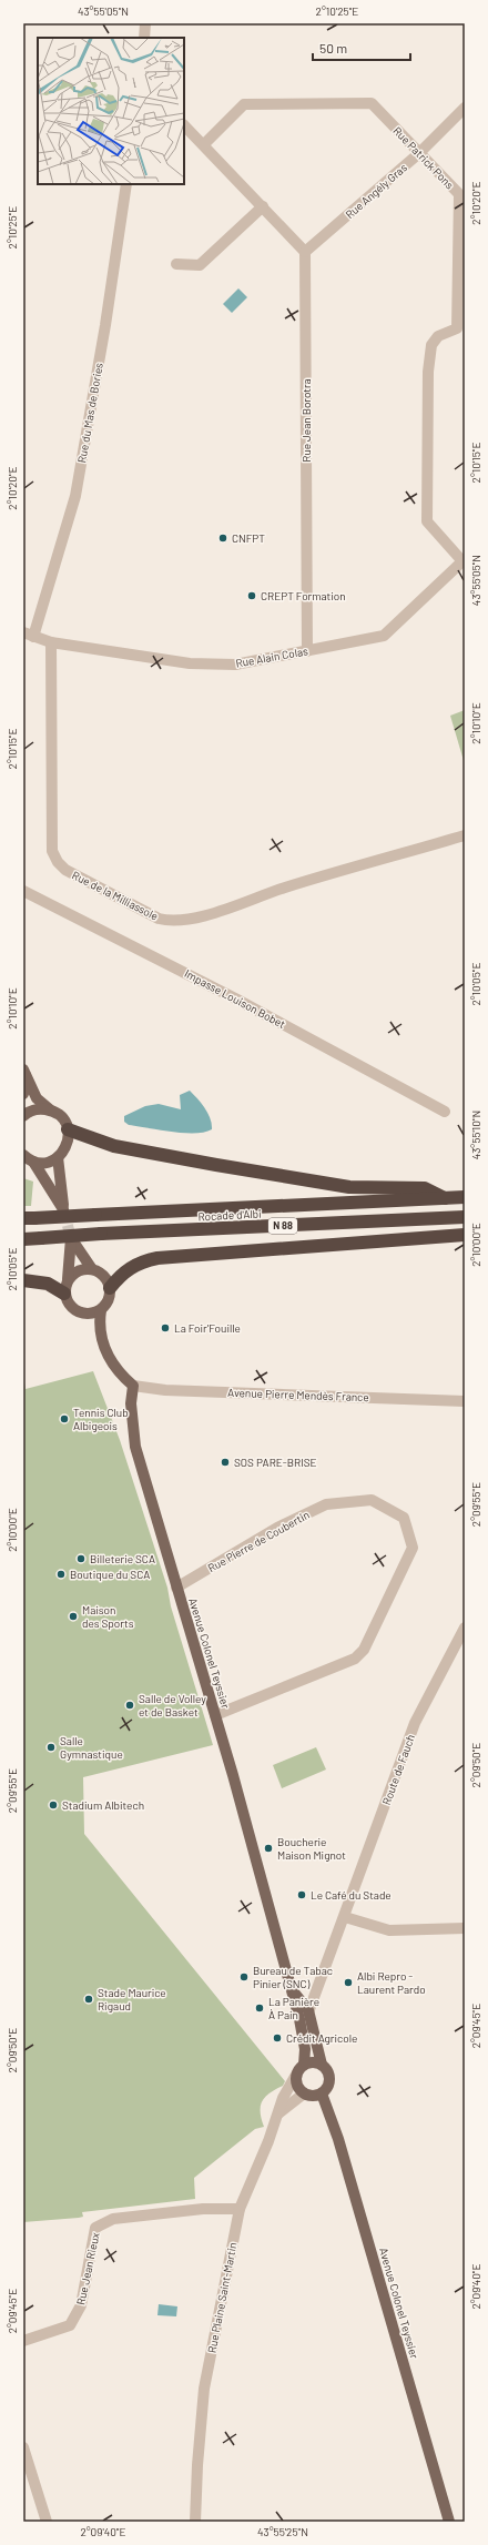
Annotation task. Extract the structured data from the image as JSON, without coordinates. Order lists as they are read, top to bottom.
{
  "streets": {
    "highway": ["Rocade d'Albi", "N 88"],
    "main road": ["Avenue Colonel Teyssier"],
    "street": [
      "Rue Patrick Pons",
      "Rue Angély Gras",
      "Rue du Mas de Bories",
      "Rue Jean Borotra",
      "Rue Alain Colas",
      "Rue de la Milliassole",
      "Impasse Louison Bobet",
      "Avenue Pierre Mendès France",
      "Rue Pierre de Coubertin",
      "Route de Fauch",
      "Rue Jean Rieux",
      "Rue Plaine Saint-Martin"
    ]
  },
  "crossings": [
    ["Rue Patrick Pons", "Rue Angély Gras"],
    ["Rue Patrick Pons", "Rue Alain Colas"],
    ["Rue Angély Gras", "Rue Jean Borotra"],
    ["Rue du Mas de Bories", "Rue Alain Colas"],
    ["Rue Jean Borotra", "Rue Alain Colas"],
    ["Rue Alain Colas", "Rue de la Milliassole"],
    ["Avenue Pierre Mendès France", "Avenue Colonel Teyssier"],
    ["Rue Pierre de Coubertin", "Avenue Colonel Teyssier"],
    ["Avenue Colonel Teyssier", "Route de Fauch"],
    ["Avenue Colonel Teyssier", "Rue Plaine Saint-Martin"],
    ["Rue Jean Rieux", "Rue Plaine Saint-Martin"]
  ],
  "places": [
    "CNFPT",
    "CREPT Formation",
    "La Foir'Fouille",
    "Tennis Club Albigeois",
    "SOS PARE-BRISE",
    "Billeterie SCA",
    "Boutique du SCA",
    "Maison des Sports",
    "Salle de Volley et de Basket",
    "Salle Gymnastique",
    "Stadium Albitech",
    "Boucherie Maison Mignot",
    "Le Café du Stade",
    "Bureau de Tabac Pinier (SNC)",
    "Albi Repro - Laurent Pardo",
    "Stade Maurice Rigaud",
    "La Panière À Pain",
    "Crédit Agricole"
  ],
  "scale_bar": "50 m",
  "coordinates": [
    "43°55'05\"N",
    "2°10'25\"E",
    "2°10'20\"E",
    "2°10'15\"E",
    "2°10'10\"E",
    "2°10'05\"E",
    "43°55'10\"N",
    "2°10'00\"E",
    "2°09'55\"E",
    "2°09'50\"E",
    "2°09'45\"E",
    "2°09'40\"E",
    "43°55'25\"N"
  ]
}
